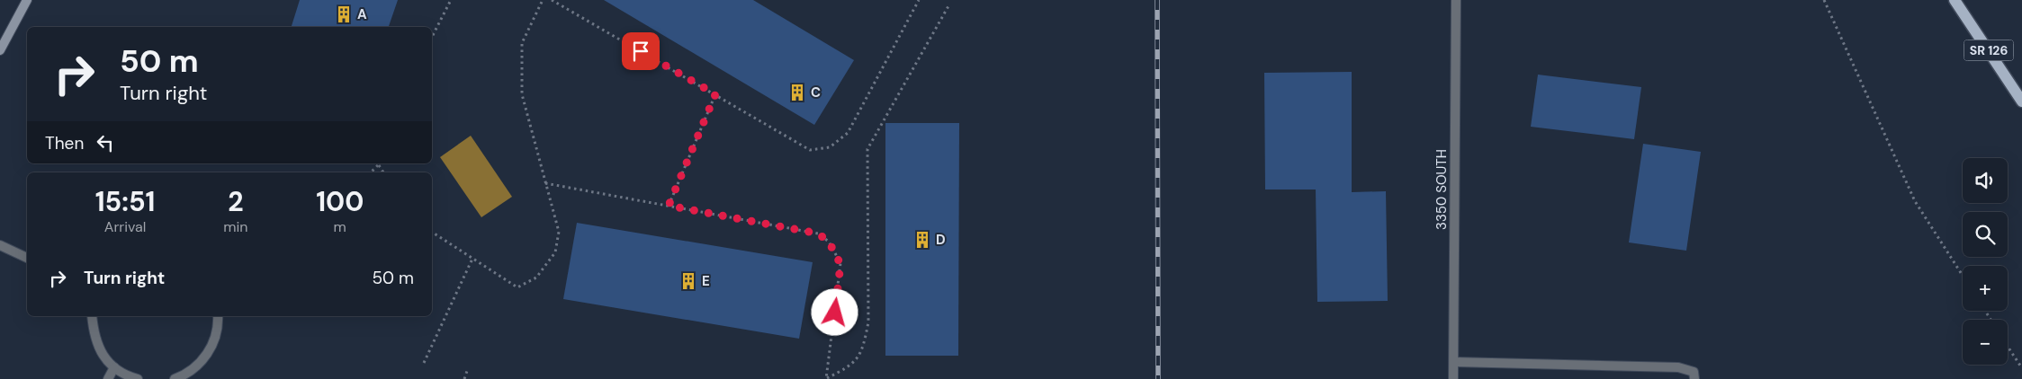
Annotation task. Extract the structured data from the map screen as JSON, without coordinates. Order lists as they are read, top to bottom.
{
  "streets": {
    "main road": ["SR 126"],
    "street": ["3350 SOUTH"]
  },
  "places": {
    "building": [
      "A",
      "C",
      "D",
      "E"
    ]
  },
  "page": {
    "turn": ["50 m", "Turn right"],
    "then": "Then",
    "map_buttons": ["+", "−"],
    "eta": [
      "15:51",
      "Arrival",
      "2",
      "min",
      "100",
      "m"
    ],
    "list": [
      {
        "name": "Turn right",
        "value": "50 m"
      }
    ]
  }
}
